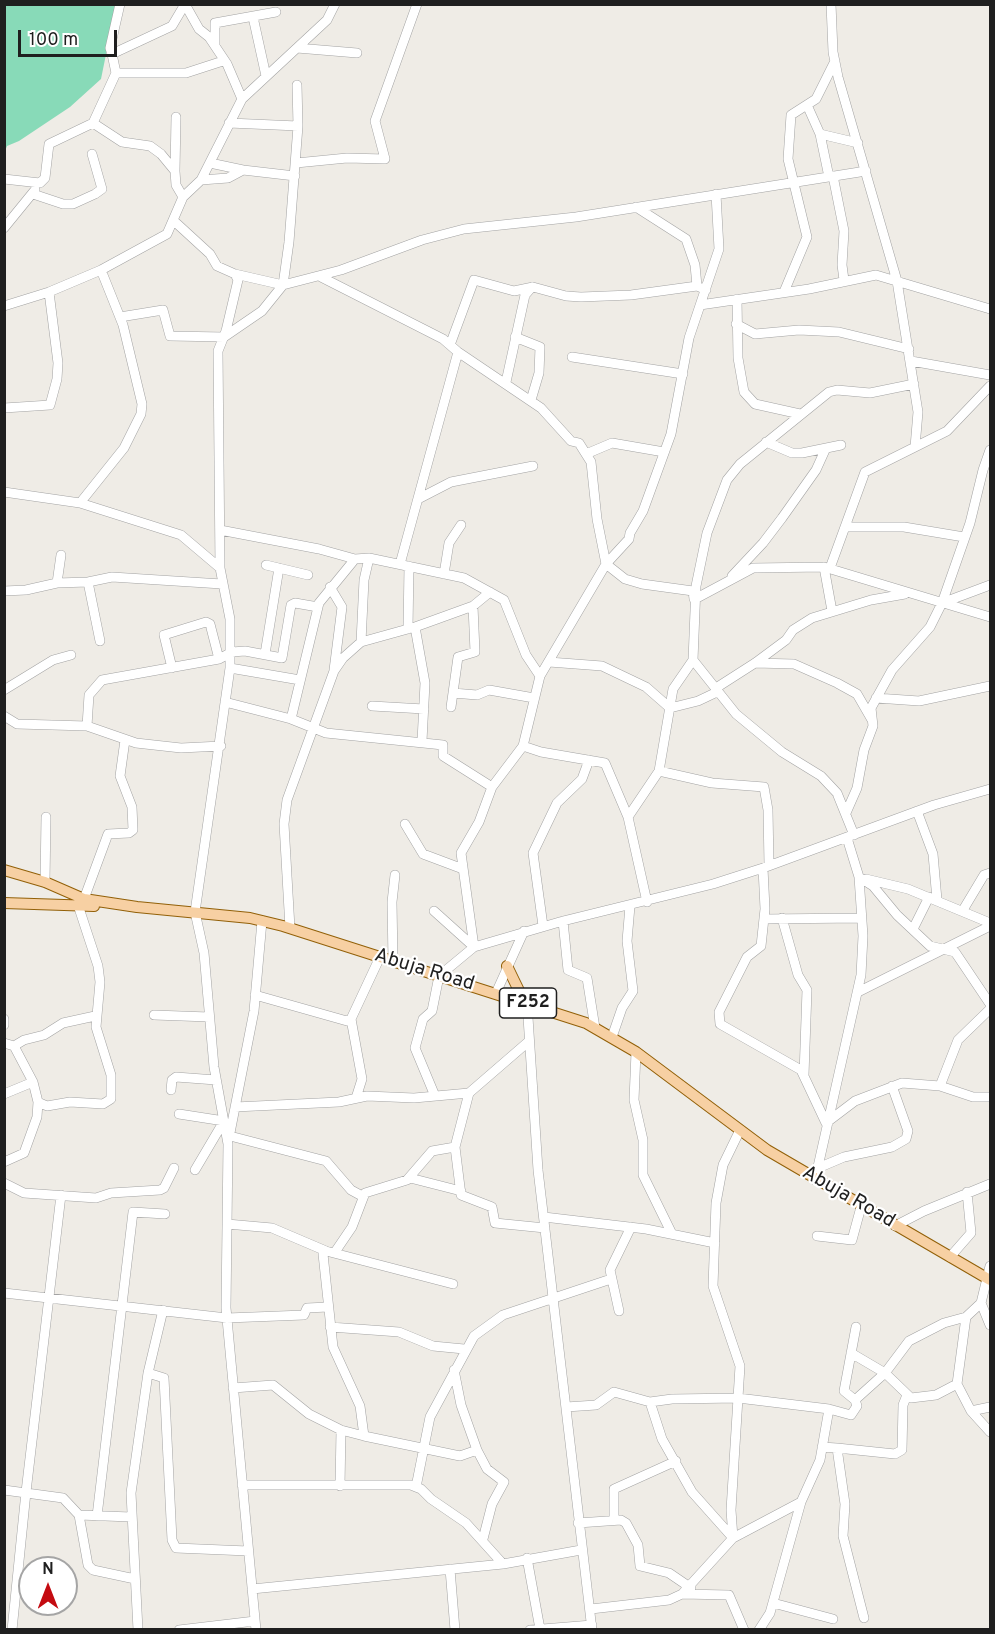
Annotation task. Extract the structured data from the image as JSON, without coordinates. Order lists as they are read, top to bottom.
{
  "streets": {
    "main road": ["Abuja Road", "F252"]
  },
  "scale_bar": "100 m",
  "north": "top"
}
